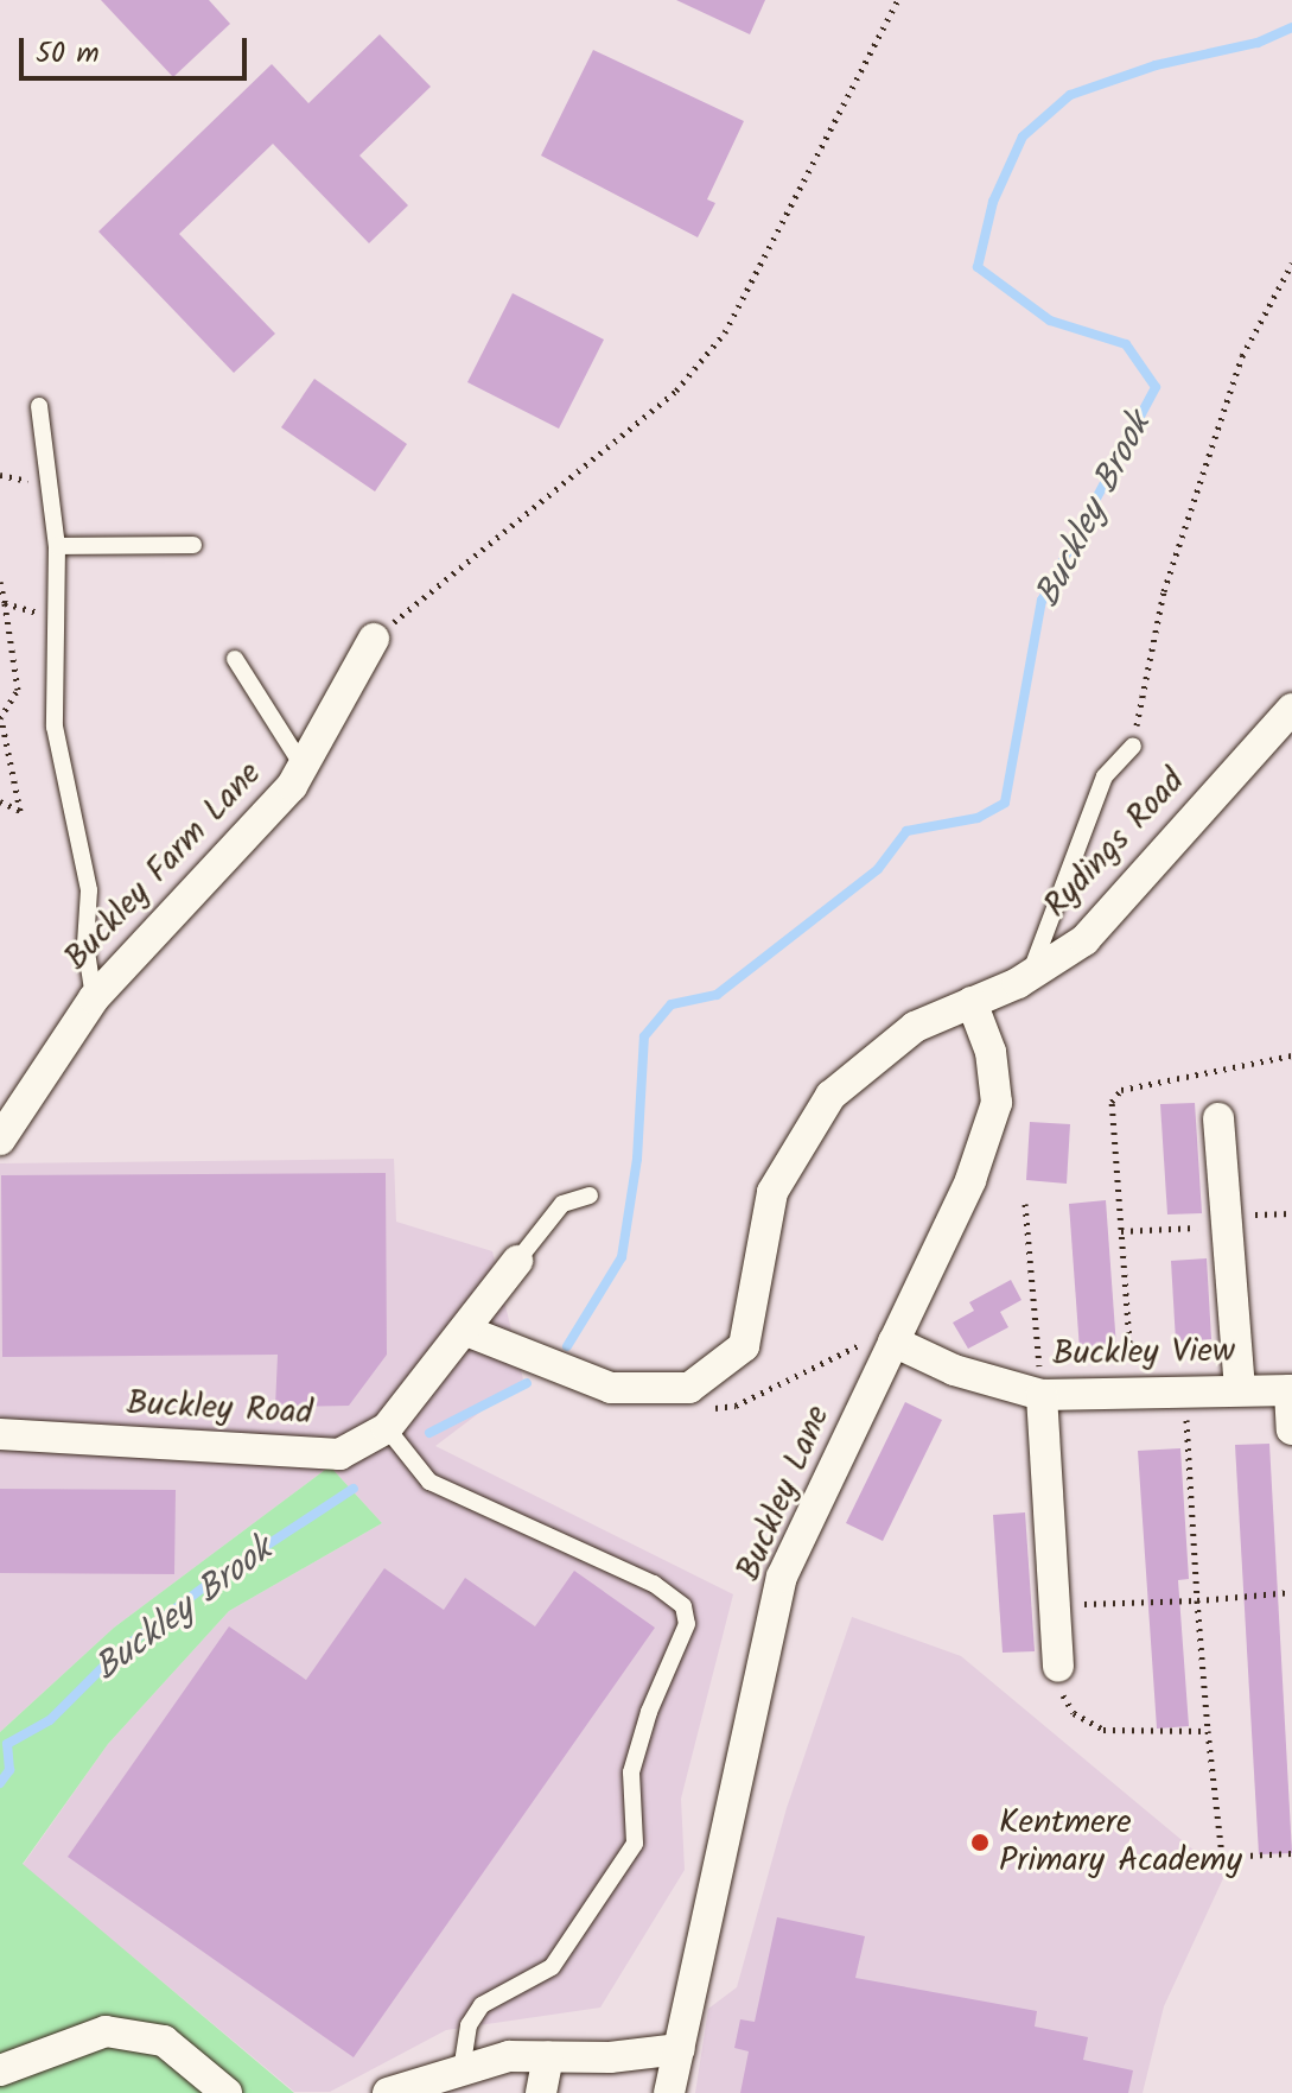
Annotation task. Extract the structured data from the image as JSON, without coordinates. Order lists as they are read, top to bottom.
{
  "streets": {
    "street": [
      "Rydings Road",
      "Buckley Farm Lane",
      "Buckley View",
      "Buckley Road",
      "Buckley Lane"
    ]
  },
  "crossings": [
    ["Rydings Road", "Buckley Road"],
    ["Rydings Road", "Buckley Lane"],
    ["Buckley View", "Buckley Lane"]
  ],
  "water": ["Buckley Brook"],
  "places": ["Kentmere Primary Academy"],
  "scale_bar": "50 m"
}
